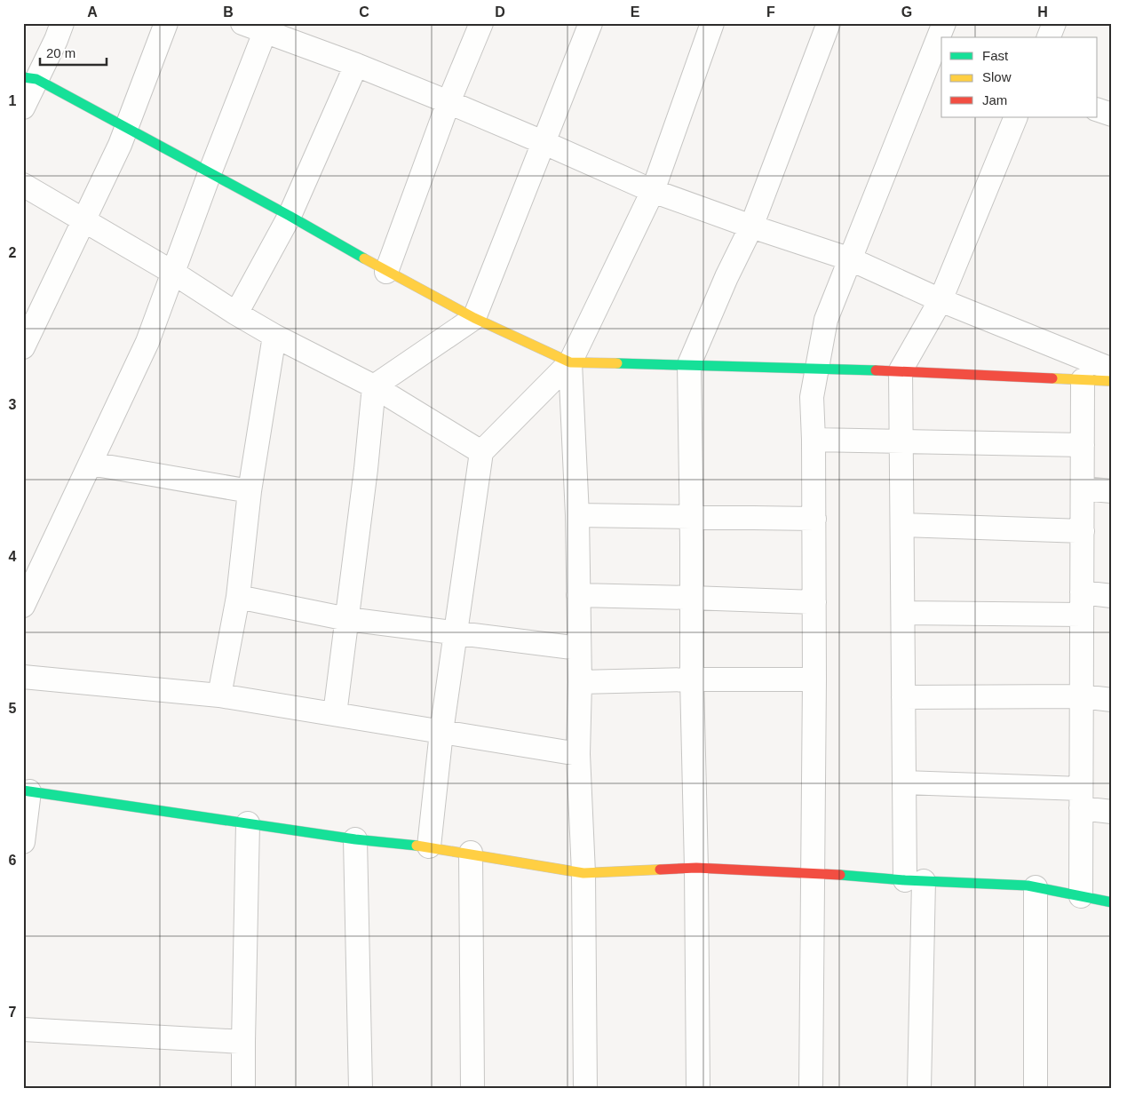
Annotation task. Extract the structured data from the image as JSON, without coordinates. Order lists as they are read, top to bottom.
{
  "legend": ["Fast", "Slow", "Jam"],
  "scale_bar": "20 m",
  "grid": {
    "columns": [
      "A",
      "B",
      "C",
      "D",
      "E",
      "F",
      "G",
      "H"
    ],
    "rows": [
      "1",
      "2",
      "3",
      "4",
      "5",
      "6",
      "7"
    ]
  }
}
